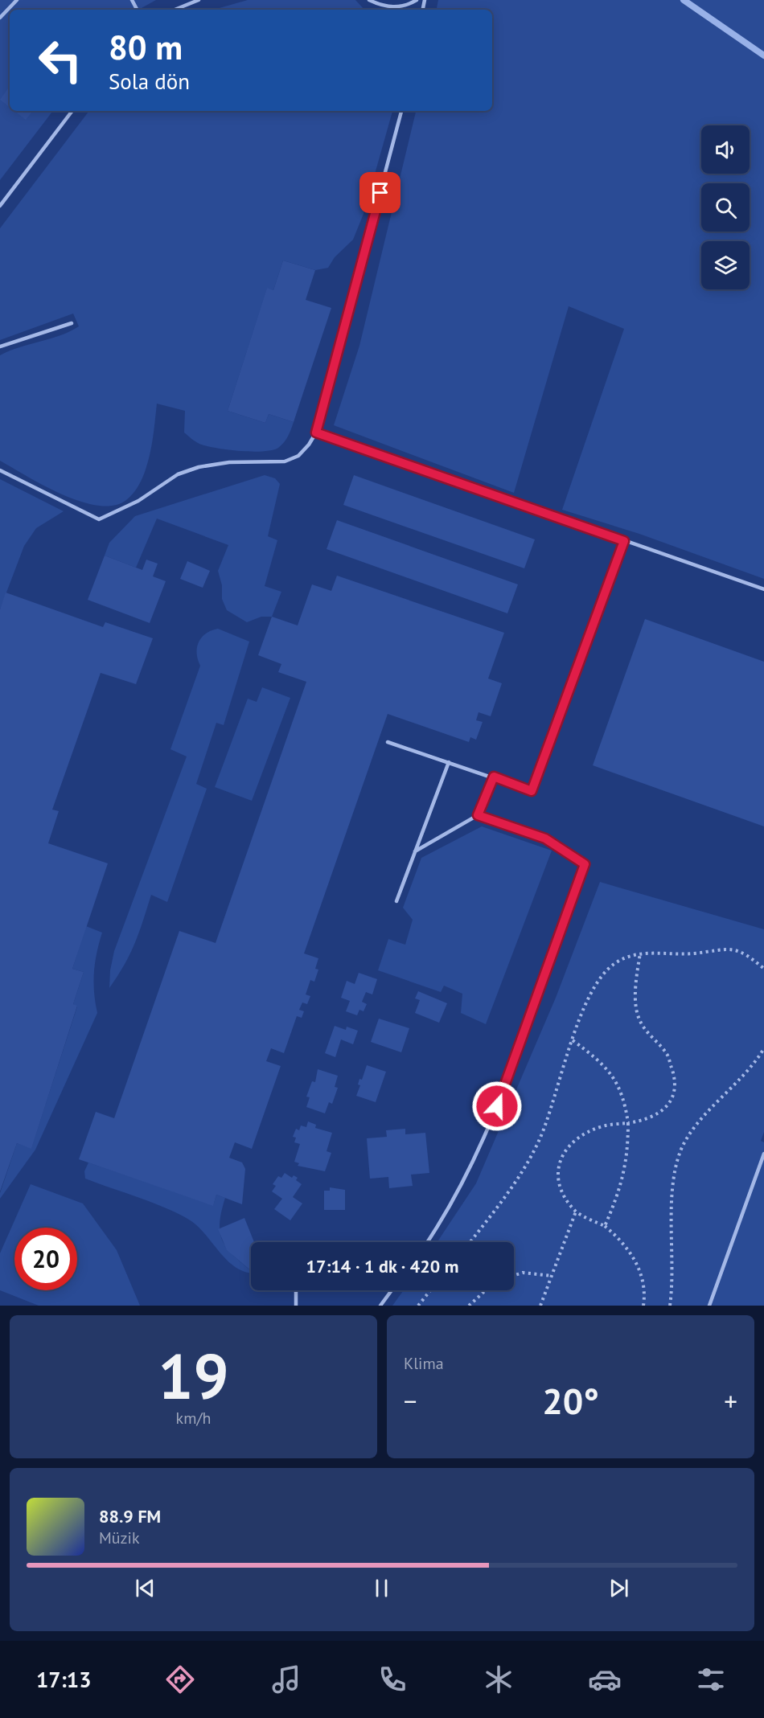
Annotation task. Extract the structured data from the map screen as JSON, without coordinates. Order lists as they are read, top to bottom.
{
  "page": {
    "turn": ["80 m", "Sola dön"],
    "limit": "20",
    "trip": "17:14 · 1 dk · 420 m",
    "tile": [
      ["19", "km/h"],
      "Klima"
    ],
    "heat": ["−", "20°", "+"],
    "song": ["88.9 FM", "Müzik"],
    "tabs": "17:13"
  }
}
